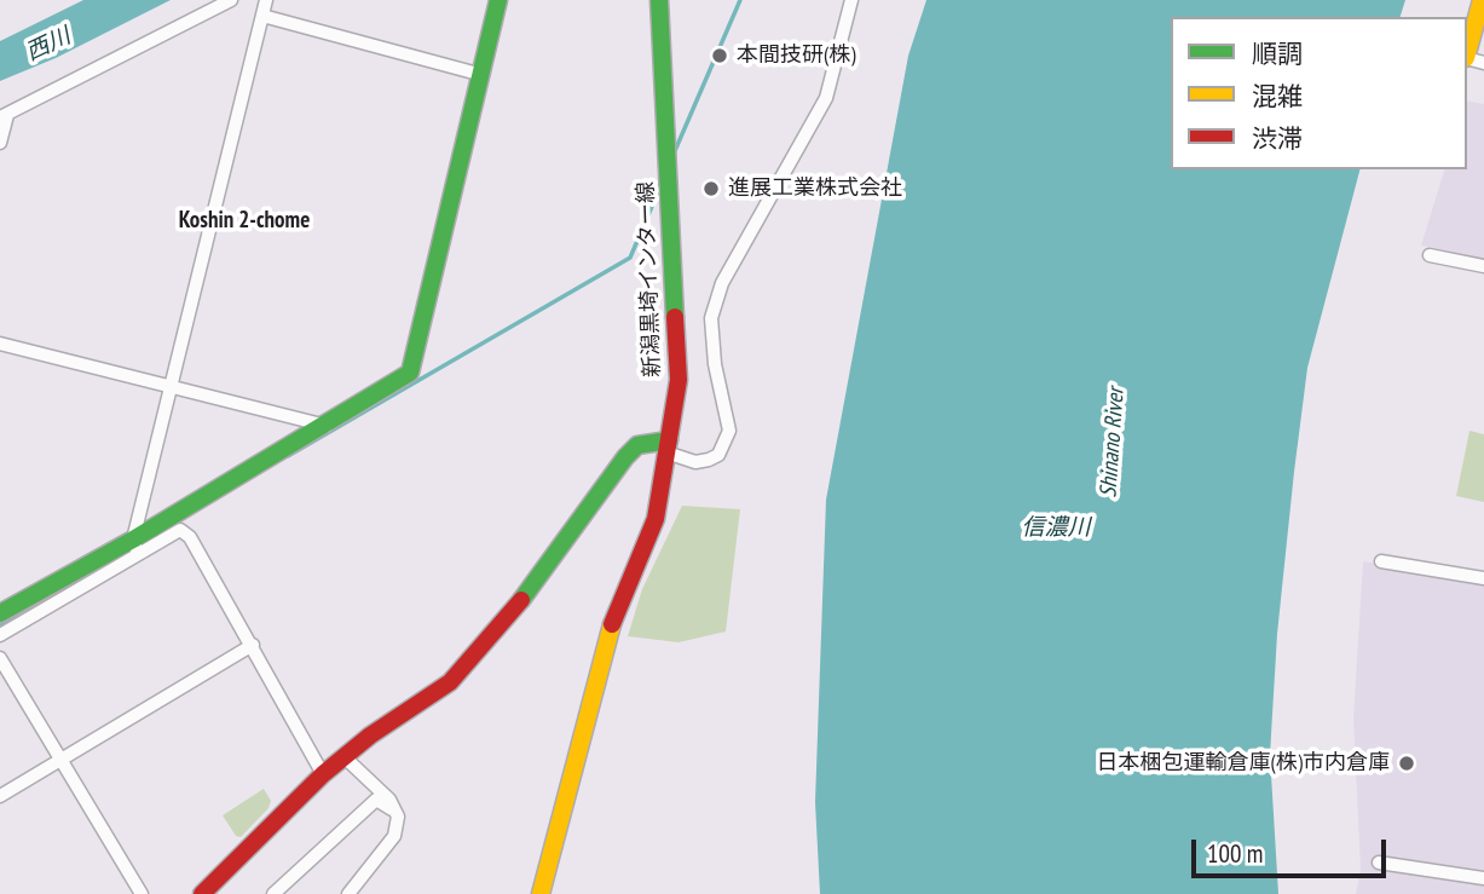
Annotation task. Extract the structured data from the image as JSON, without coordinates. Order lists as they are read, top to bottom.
{
  "streets": {
    "street": ["新潟黒埼インター線"]
  },
  "districts": ["Koshin 2-chome"],
  "water": ["西川", "Shinano River", "信濃川"],
  "places": ["本間技研(株)", "進展工業株式会社", "日本梱包運輸倉庫(株)市内倉庫"],
  "legend": ["順調", "混雑", "渋滞"],
  "scale_bar": "100 m"
}
